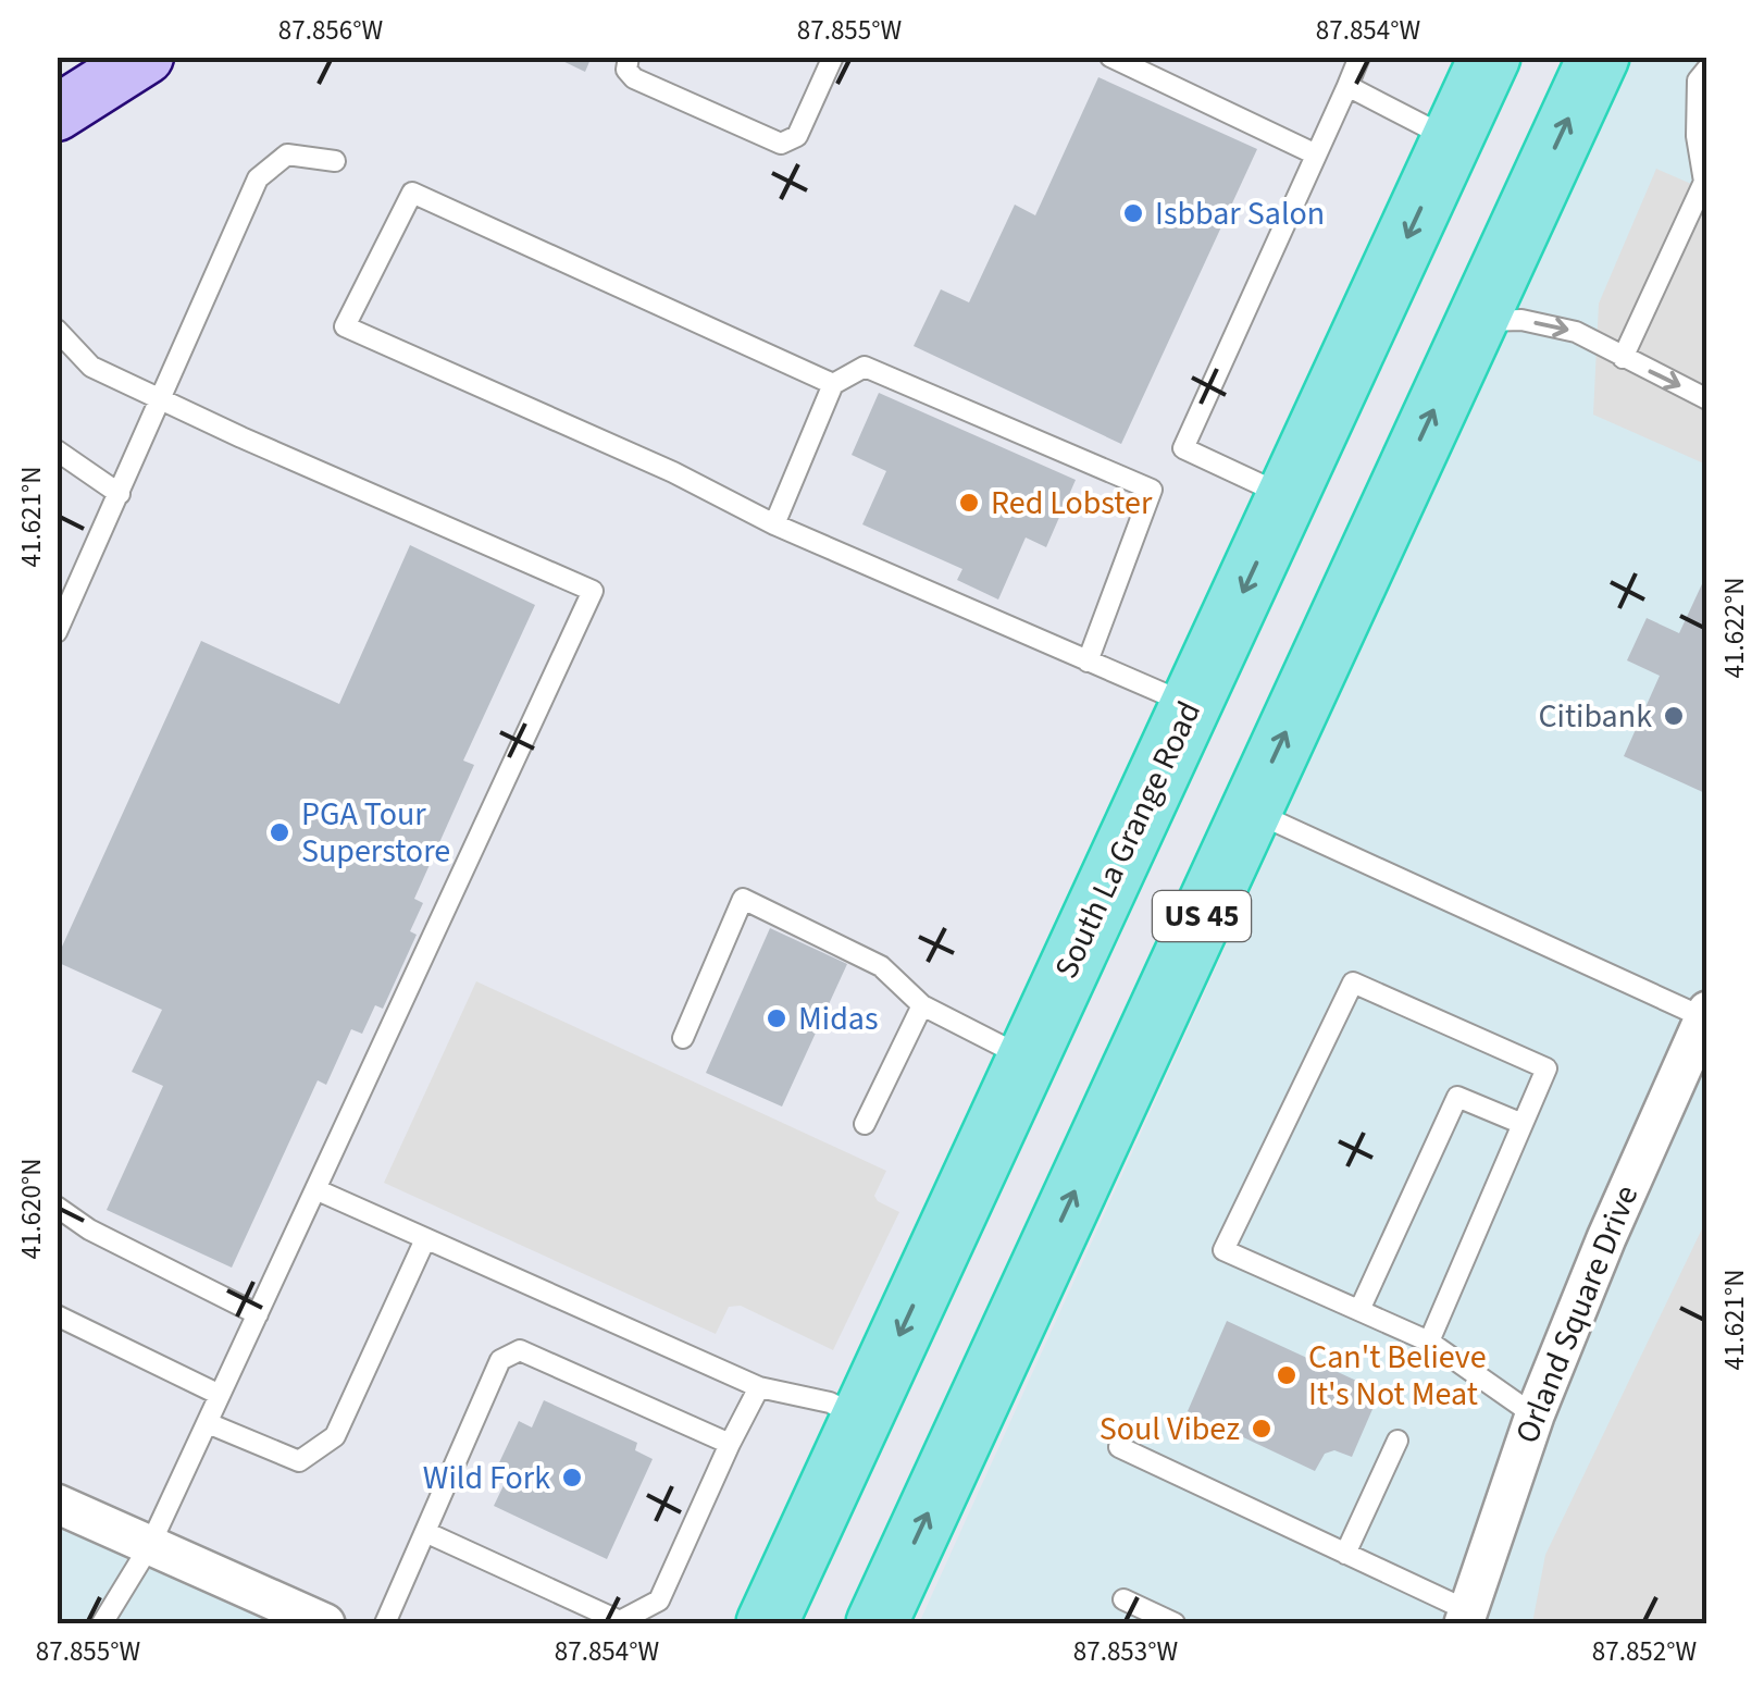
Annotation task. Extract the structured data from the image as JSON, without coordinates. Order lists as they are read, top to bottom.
{
  "streets": {
    "highway": ["South La Grange Road", "US 45"],
    "street": ["Orland Square Drive"]
  },
  "places": [
    "Isbbar Salon",
    "Red Lobster",
    "Citibank",
    "PGA Tour Superstore",
    "Midas",
    "Can't Believe It's Not Meat",
    "Soul Vibez",
    "Wild Fork"
  ],
  "coordinates": [
    "87.856°W",
    "87.855°W",
    "87.854°W",
    "41.621°N",
    "41.622°N",
    "41.620°N",
    "87.853°W",
    "87.852°W"
  ]
}
